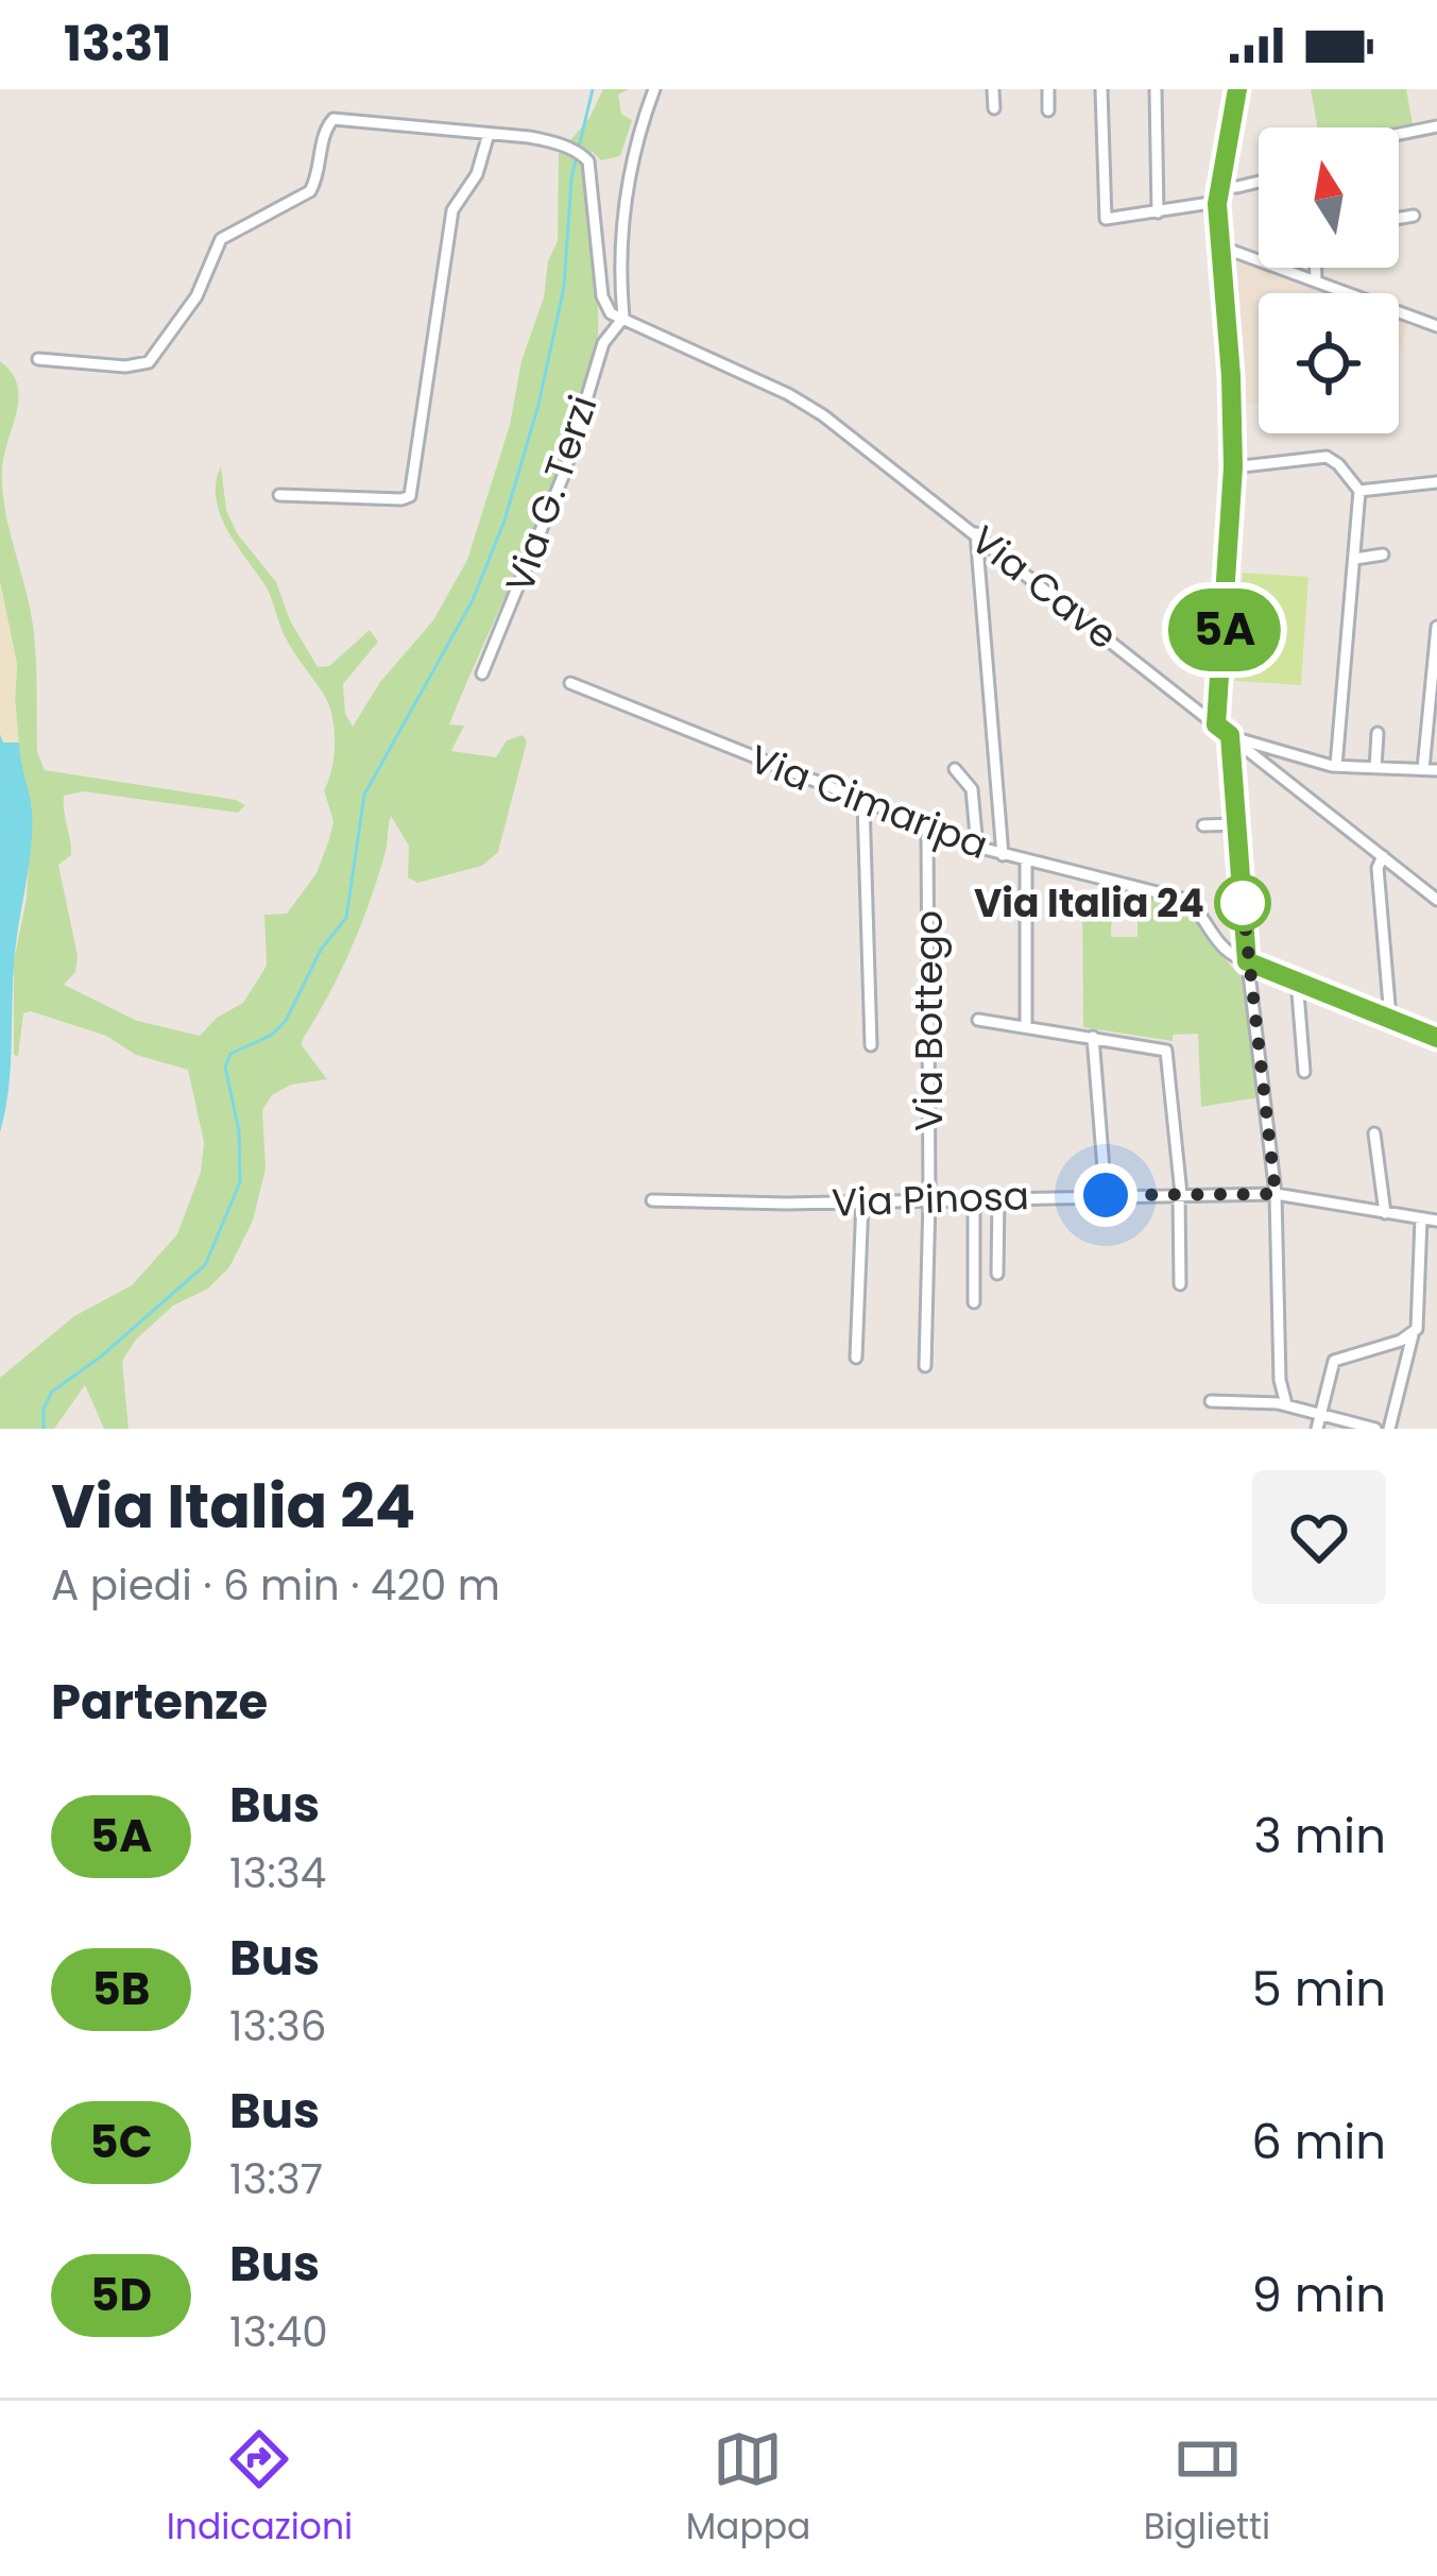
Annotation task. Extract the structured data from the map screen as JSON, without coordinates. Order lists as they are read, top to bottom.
{
  "streets": {
    "street": [
      "Via G. Terzi",
      "Via Cave",
      "Via Cimaripa",
      "Via Bottego",
      "Via Pinosa"
    ]
  },
  "crossings": [
    ["Via G. Terzi", "Via Cave"],
    ["Via Cimaripa", "Via Bottego"],
    ["Via Bottego", "Via Pinosa"]
  ],
  "places": ["Via Italia 24"],
  "lines": ["bus line 5A"],
  "north": "top",
  "page": {
    "status": "13:31",
    "on_map": "5A",
    "heading": [
      ["Via Italia 24", "A piedi · 6 min · 420 m"],
      "Partenze"
    ],
    "list": [
      {
        "mark": "5A",
        "name": "Bus",
        "note": "13:34",
        "value": "3 min"
      },
      {
        "mark": "5B",
        "name": "Bus",
        "note": "13:36",
        "value": "5 min"
      },
      {
        "mark": "5C",
        "name": "Bus",
        "note": "13:37",
        "value": "6 min"
      },
      {
        "mark": "5D",
        "name": "Bus",
        "note": "13:40",
        "value": "9 min"
      }
    ],
    "tabs": ["Indicazioni", "Mappa", "Biglietti"]
  }
}
